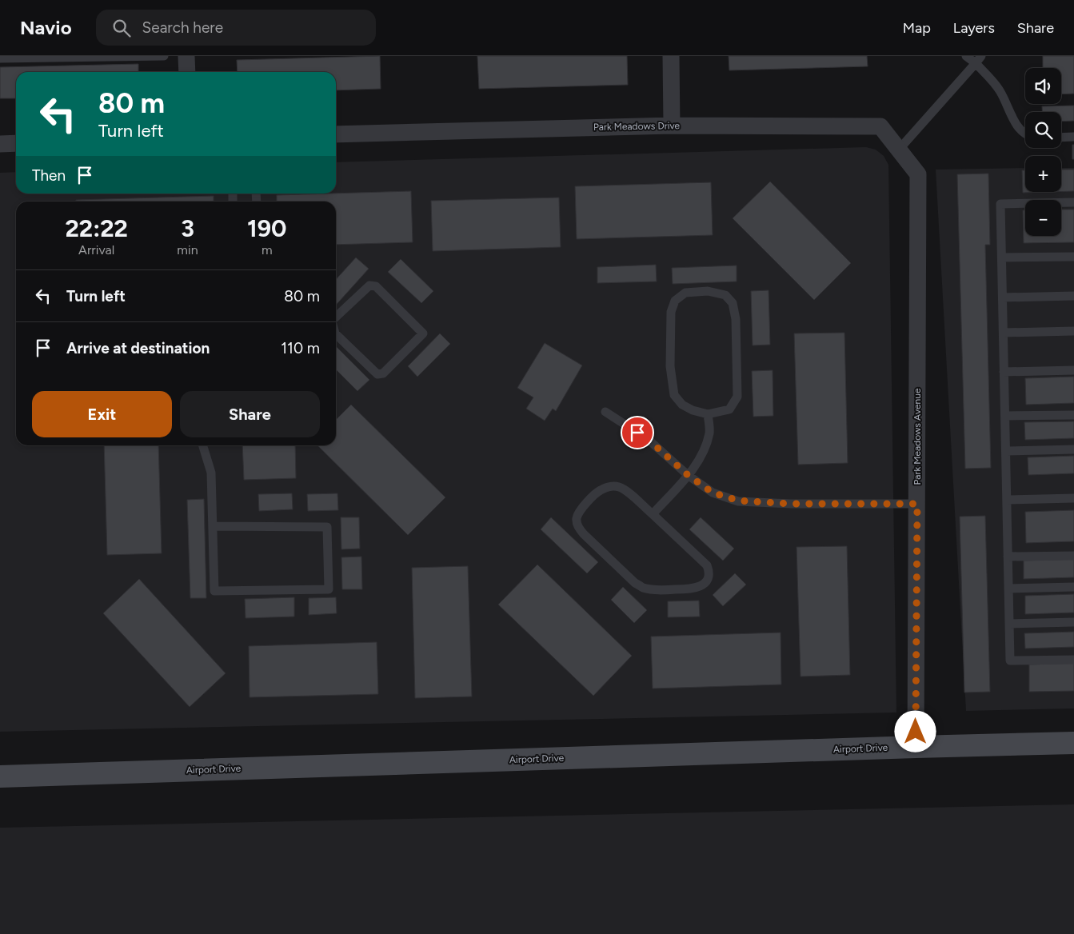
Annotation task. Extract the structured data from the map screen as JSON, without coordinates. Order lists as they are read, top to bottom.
{
  "streets": {
    "main road": ["Airport Drive"],
    "street": ["Park Meadows Drive", "Park Meadows Avenue"]
  },
  "crossings": [
    ["Park Meadows Drive", "Park Meadows Avenue"],
    ["Park Meadows Avenue", "Airport Drive"]
  ],
  "page": {
    "header": "Navio",
    "search": "Search here",
    "nav": ["Map", "Layers", "Share"],
    "map_buttons": ["+", "−"],
    "turn": ["80 m", "Turn left"],
    "then": "Then",
    "eta": [
      "22:22",
      "Arrival",
      "3",
      "min",
      "190",
      "m"
    ],
    "list": [
      {
        "name": "Turn left",
        "value": "80 m"
      },
      {
        "name": "Arrive at destination",
        "value": "110 m"
      }
    ],
    "buttons": ["Exit", "Share"]
  }
}
